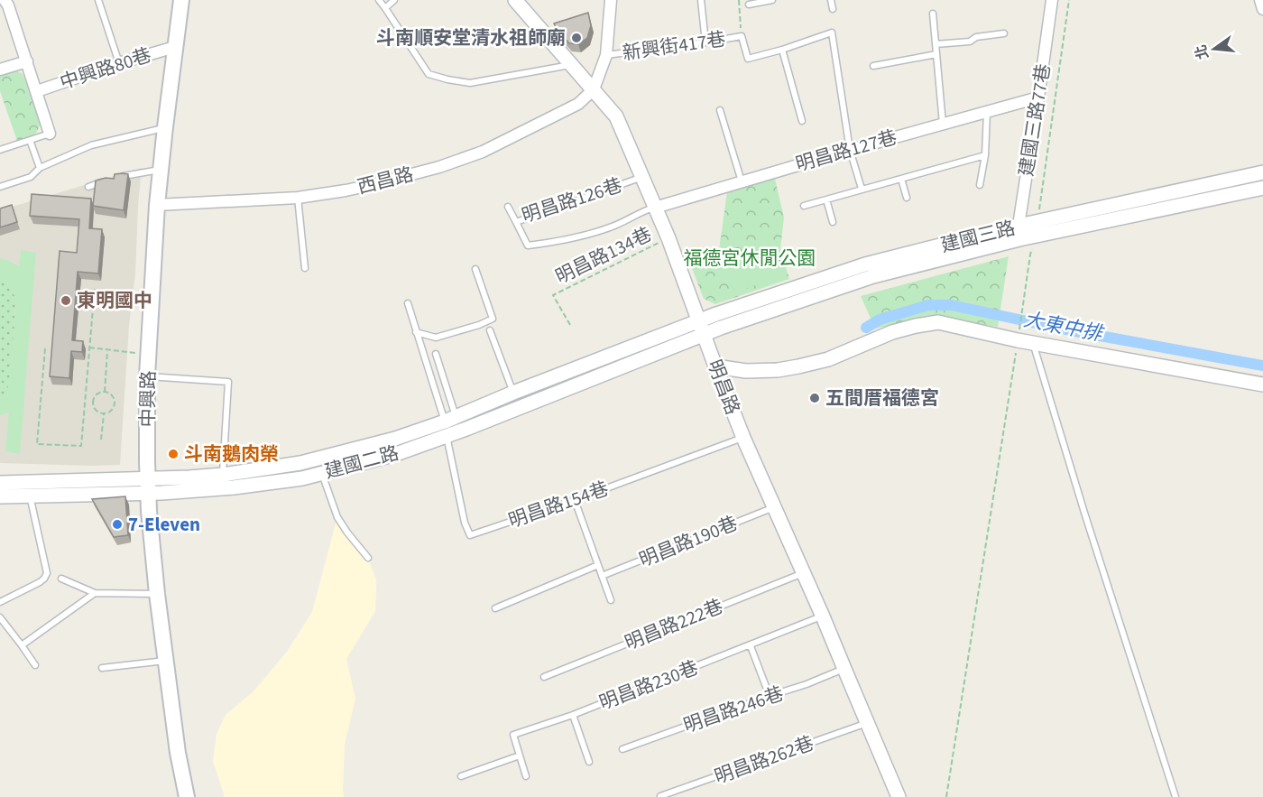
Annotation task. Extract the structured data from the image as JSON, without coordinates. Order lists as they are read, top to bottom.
{
  "streets": {
    "main road": ["中興路"],
    "street": [
      "中興路80巷",
      "建國三路77巷",
      "明昌路127巷",
      "西昌路",
      "建國三路",
      "明昌路",
      "建國二路"
    ],
    "lane": [
      "新興街417巷",
      "明昌路126巷",
      "明昌路154巷",
      "明昌路190巷",
      "明昌路222巷",
      "明昌路230巷",
      "明昌路246巷",
      "明昌路262巷"
    ],
    "path": ["明昌路134巷"]
  },
  "crossings": [
    ["中興路80巷", "中興路"],
    ["建國三路77巷", "明昌路127巷"],
    ["建國三路77巷", "建國三路"],
    ["明昌路127巷", "明昌路"],
    ["西昌路", "明昌路"],
    ["西昌路", "中興路"],
    ["明昌路126巷", "明昌路"],
    ["建國三路", "明昌路"],
    ["建國三路", "建國二路"],
    ["明昌路134巷", "明昌路"],
    ["明昌路", "建國二路"],
    ["明昌路", "明昌路154巷"],
    ["明昌路", "明昌路190巷"],
    ["明昌路", "明昌路222巷"],
    ["明昌路", "明昌路230巷"],
    ["明昌路", "明昌路246巷"],
    ["明昌路", "明昌路262巷"],
    ["中興路", "建國二路"],
    ["建國二路", "明昌路154巷"]
  ],
  "water": ["大東中排"],
  "parks": ["福德宮休閒公園"],
  "places": [
    "斗南順安堂清水祖師廟",
    "東明國中",
    "五間厝福德宮",
    "斗南鵝肉榮",
    "7-Eleven"
  ],
  "north": "left"
}
